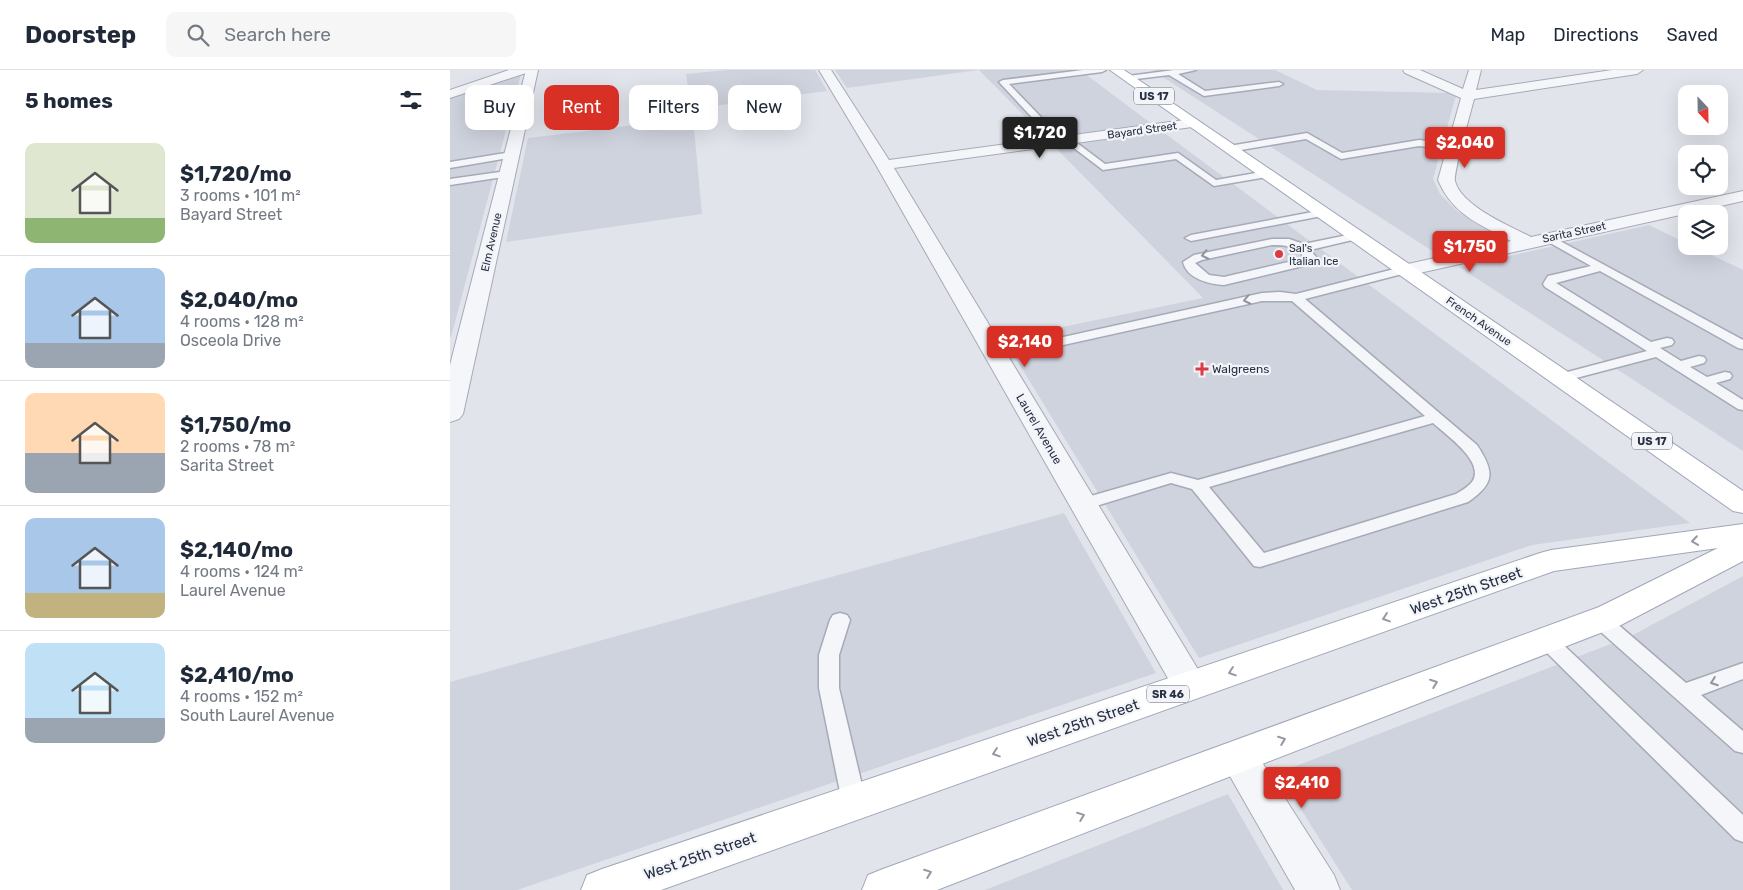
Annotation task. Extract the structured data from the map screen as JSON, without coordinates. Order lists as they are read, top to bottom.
{
  "streets": {
    "main road": [
      "US 17",
      "French Avenue",
      "West 25th Street",
      "SR 46"
    ],
    "street": [
      "Bayard Street",
      "Sarita Street",
      "Elm Avenue",
      "Laurel Avenue"
    ]
  },
  "crossings": [
    ["Bayard Street", "French Avenue"],
    ["Bayard Street", "Laurel Avenue"],
    ["Sarita Street", "French Avenue"],
    ["Laurel Avenue", "West 25th Street"]
  ],
  "places": {
    "other": ["Sal's Italian Ice"],
    "health": ["Walgreens"]
  },
  "north": "bottom",
  "page": {
    "header": "Doorstep",
    "search": "Search here",
    "nav": ["Map", "Directions", "Saved"],
    "heading": "5 homes",
    "chip": [
      "Buy",
      "Rent",
      "Filters",
      "New"
    ],
    "price": [
      "$1,720",
      "$2,040",
      "$1,750",
      "$2,140",
      "$2,410"
    ],
    "list": [
      {
        "name": "$1,720/mo",
        "note": "3 rooms · 101 m² · Bayard Street"
      },
      {
        "name": "$2,040/mo",
        "note": "4 rooms · 128 m² · Osceola Drive"
      },
      {
        "name": "$1,750/mo",
        "note": "2 rooms · 78 m² · Sarita Street"
      },
      {
        "name": "$2,140/mo",
        "note": "4 rooms · 124 m² · Laurel Avenue"
      },
      {
        "name": "$2,410/mo",
        "note": "4 rooms · 152 m² · South Laurel Avenue"
      }
    ]
  }
}
